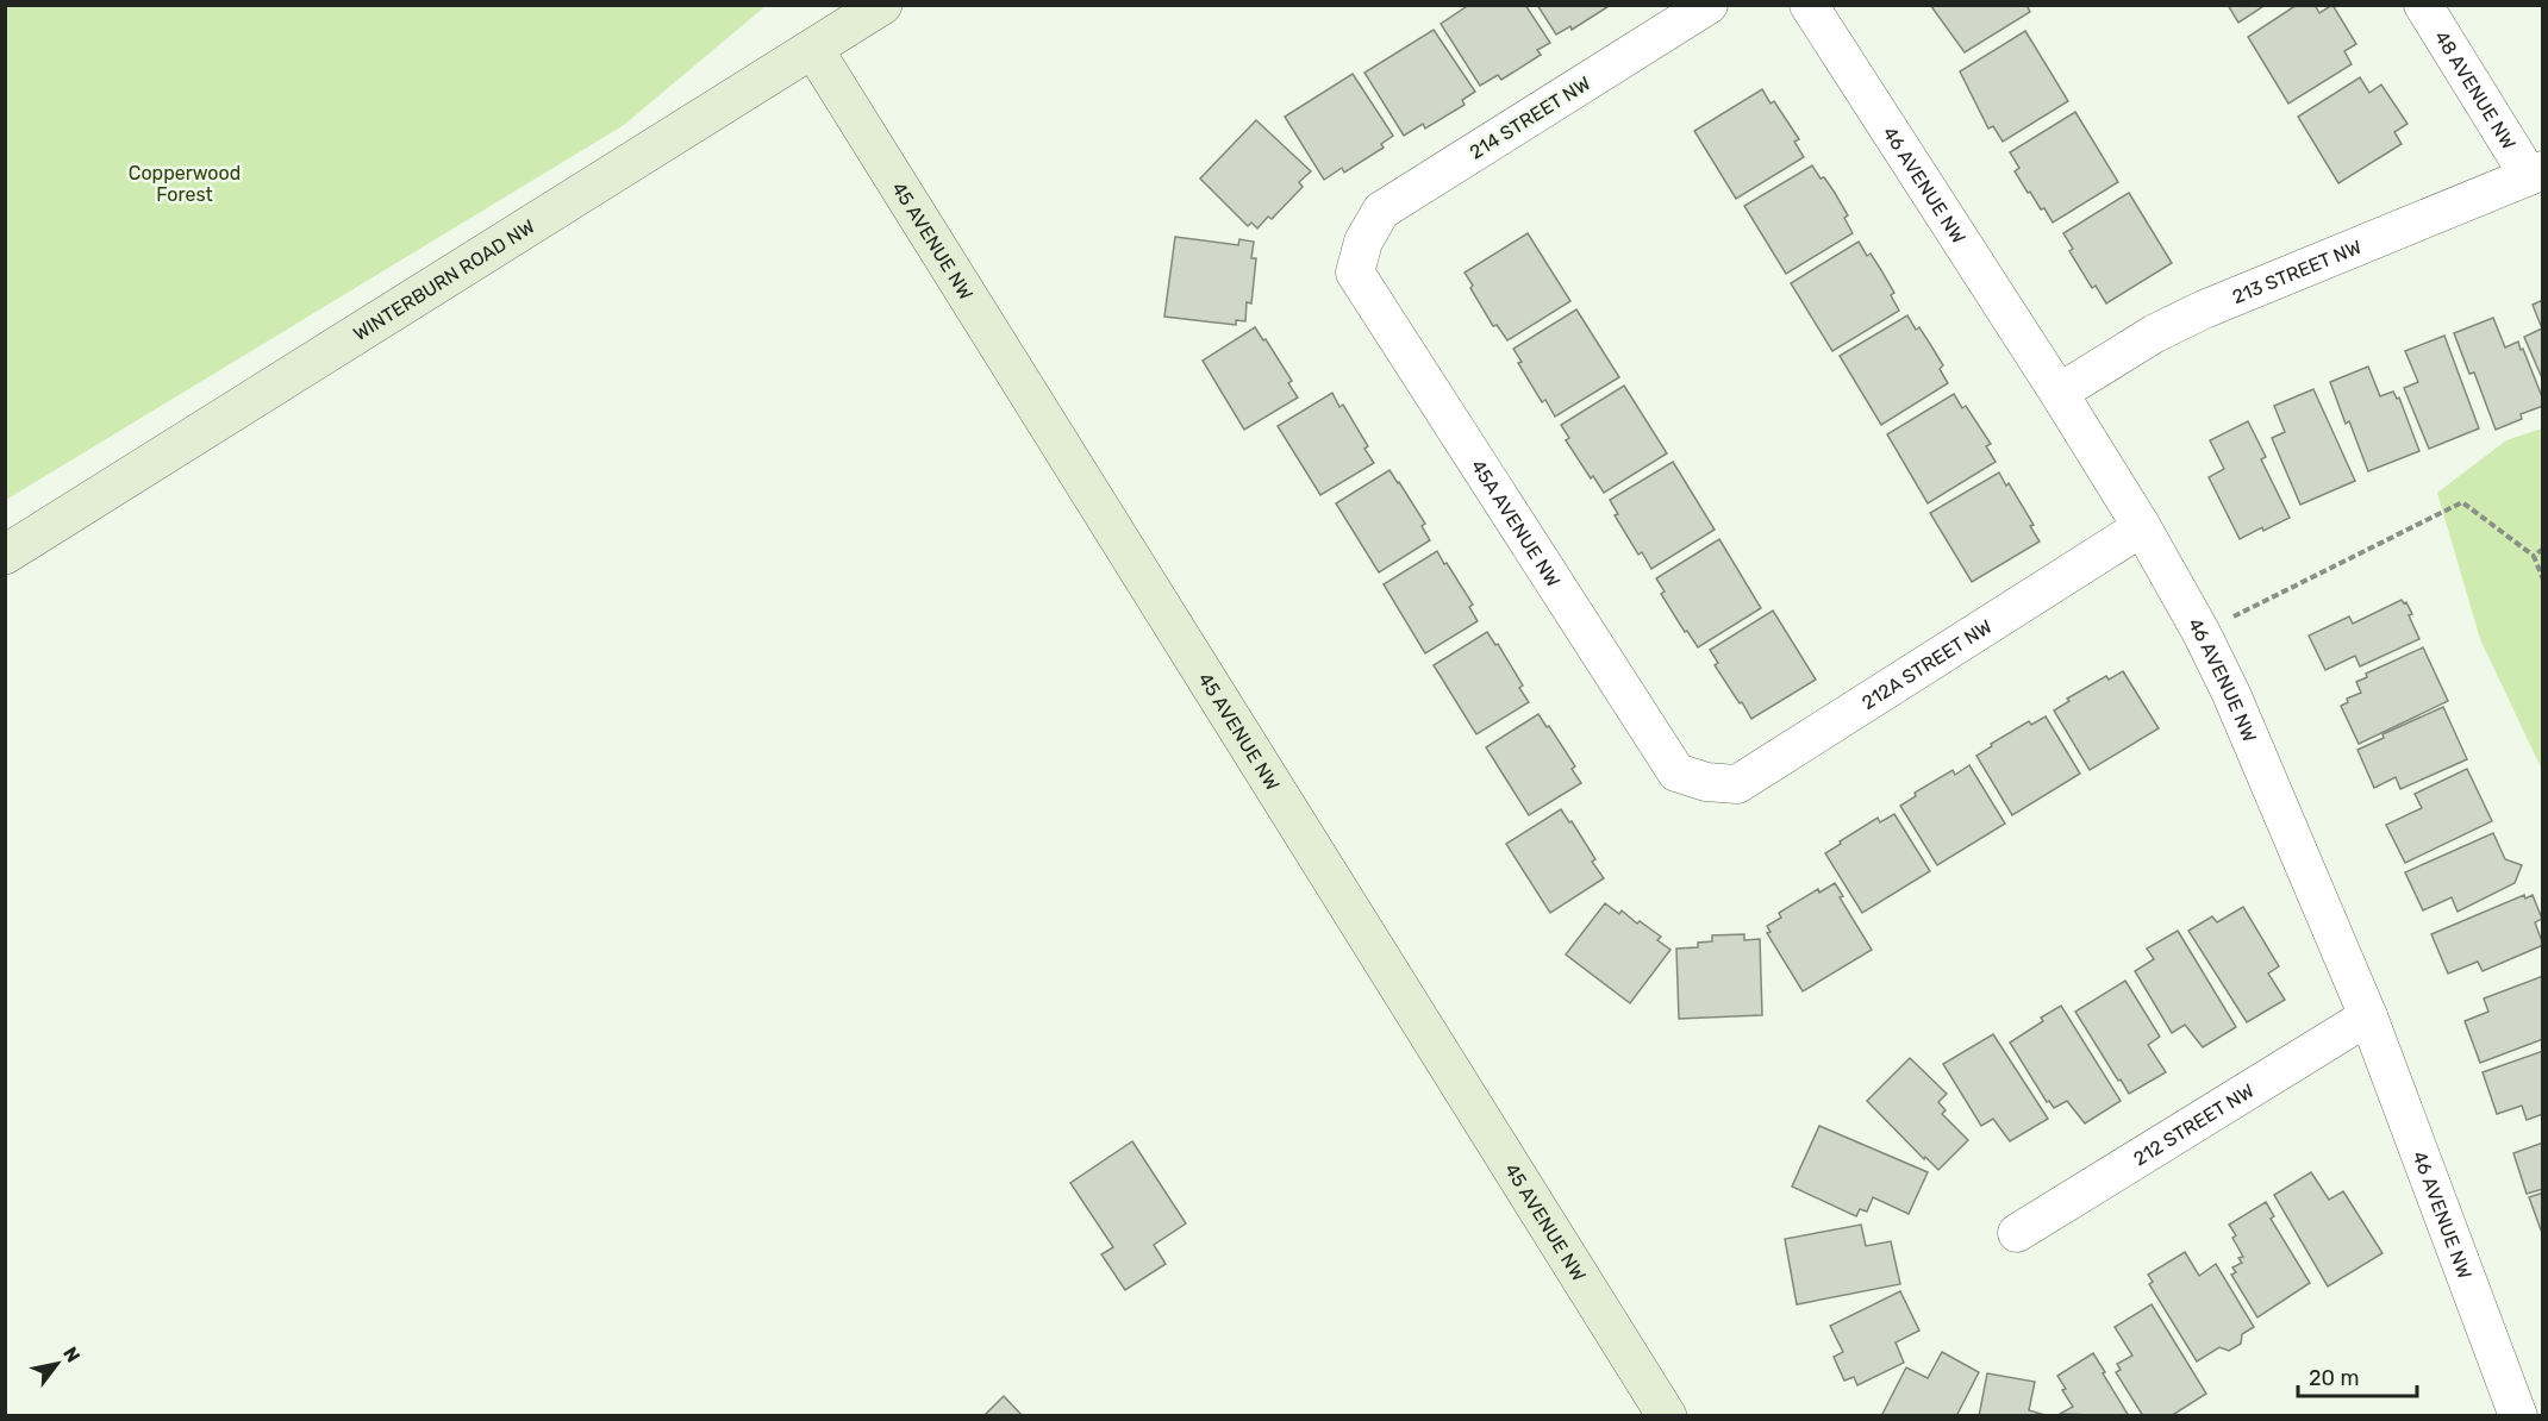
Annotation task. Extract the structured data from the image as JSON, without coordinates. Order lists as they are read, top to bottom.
{
  "streets": {
    "street": [
      "48 AVENUE NW",
      "214 STREET NW",
      "46 AVENUE NW",
      "45 AVENUE NW",
      "213 STREET NW",
      "WINTERBURN ROAD NW",
      "45A AVENUE NW",
      "212A STREET NW",
      "212 STREET NW"
    ]
  },
  "crossings": [
    ["48 AVENUE NW", "213 STREET NW"],
    ["214 STREET NW", "45A AVENUE NW"],
    ["46 AVENUE NW", "213 STREET NW"],
    ["46 AVENUE NW", "212A STREET NW"],
    ["46 AVENUE NW", "212 STREET NW"],
    ["45 AVENUE NW", "WINTERBURN ROAD NW"],
    ["45A AVENUE NW", "212A STREET NW"]
  ],
  "parks": ["Copperwood Forest"],
  "scale_bar": "20 m",
  "north": "top right"
}
